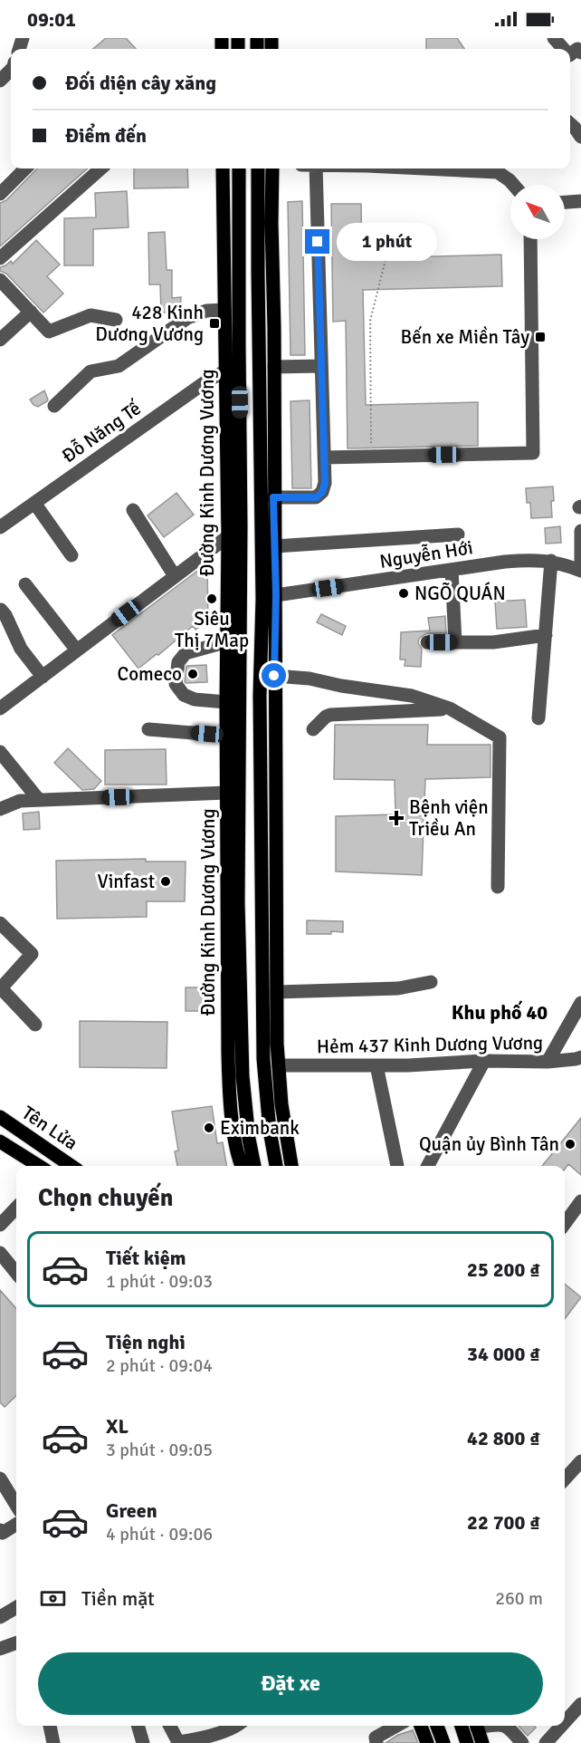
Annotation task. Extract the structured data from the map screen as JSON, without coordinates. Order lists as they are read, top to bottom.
{
  "streets": {
    "main road": ["Đường Kinh Dương Vương", "Tên Lửa"],
    "street": ["Đỗ Năng Tế", "Nguyễn Hới", "Hẻm 437 Kinh Dương Vương"]
  },
  "crossings": [
    ["Đỗ Năng Tế", "Đường Kinh Dương Vương"]
  ],
  "districts": ["Khu phố 40"],
  "places": {
    "transit": ["428 Kinh Dương Vương", "Bến xe Miền Tây"],
    "other": [
      "NGÕ QUÁN",
      "Siêu Thị 7Map",
      "Comeco",
      "Vinfast",
      "Eximbank",
      "Quận ủy Bình Tân"
    ],
    "health": ["Bệnh viện Triều An"]
  },
  "north": "top left",
  "page": {
    "status": "09:01",
    "banner": ["Đối diện cây xăng", "Điểm đến"],
    "bubble": "1 phút",
    "heading": "Chọn chuyến",
    "list": [
      {
        "name": "Tiết kiệm",
        "note": "1 phút · 09:03",
        "value": "25 200 ₫"
      },
      {
        "name": "Tiện nghi",
        "note": "2 phút · 09:04",
        "value": "34 000 ₫"
      },
      {
        "name": "XL",
        "note": "3 phút · 09:05",
        "value": "42 800 ₫"
      },
      {
        "name": "Green",
        "note": "4 phút · 09:06",
        "value": "22 700 ₫"
      }
    ],
    "pay": ["Tiền mặt", "260 m"],
    "buttons": "Đặt xe"
  }
}
